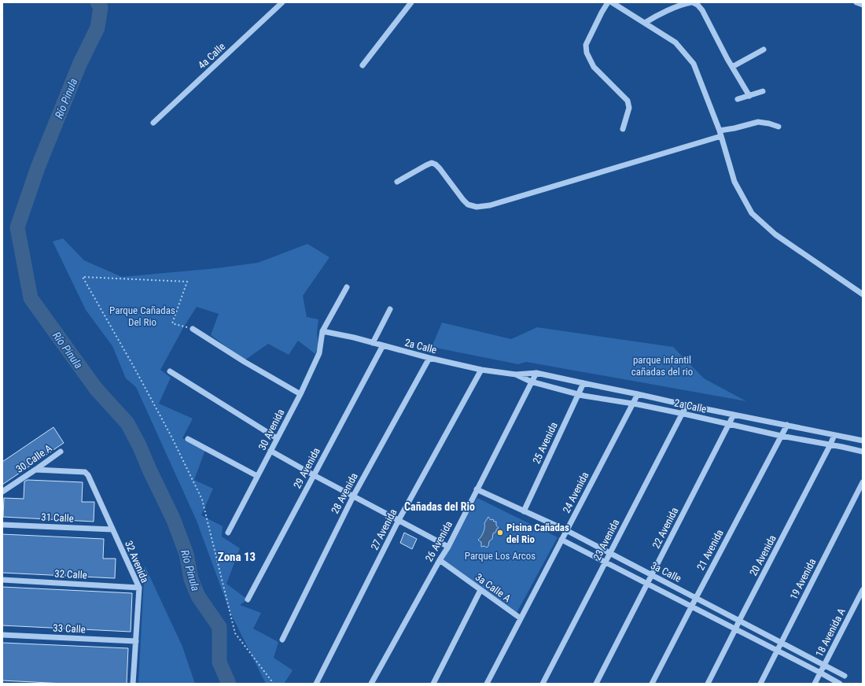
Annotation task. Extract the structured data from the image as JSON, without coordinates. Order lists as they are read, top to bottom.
{
  "streets": {
    "street": [
      "4a Calle",
      "2a Calle",
      "30 Avenida",
      "25 Avenida",
      "30 Calle A",
      "29 Avenida",
      "24 Avenida",
      "28 Avenida",
      "31 Calle",
      "22 Avenida",
      "27 Avenida",
      "23 Avenida",
      "26 Avenida",
      "21 Avenida",
      "20 Avenida",
      "32 Avenida",
      "3a Calle",
      "32 Calle",
      "19 Avenida",
      "3a Calle A",
      "33 Calle",
      "18 Avenida A"
    ]
  },
  "crossings": [
    ["2a Calle", "30 Avenida"],
    ["2a Calle", "25 Avenida"],
    ["2a Calle", "29 Avenida"],
    ["2a Calle", "24 Avenida"],
    ["2a Calle", "28 Avenida"],
    ["2a Calle", "22 Avenida"],
    ["2a Calle", "27 Avenida"],
    ["2a Calle", "23 Avenida"],
    ["2a Calle", "26 Avenida"],
    ["2a Calle", "21 Avenida"],
    ["2a Calle", "20 Avenida"],
    ["25 Avenida", "3a Calle"],
    ["30 Calle A", "32 Avenida"],
    ["24 Avenida", "3a Calle"],
    ["24 Avenida", "3a Calle A"],
    ["31 Calle", "32 Avenida"],
    ["22 Avenida", "3a Calle"],
    ["23 Avenida", "3a Calle"],
    ["26 Avenida", "3a Calle"],
    ["26 Avenida", "3a Calle A"],
    ["21 Avenida", "3a Calle"],
    ["20 Avenida", "3a Calle"],
    ["32 Avenida", "32 Calle"],
    ["32 Avenida", "33 Calle"],
    ["3a Calle", "19 Avenida"],
    ["3a Calle", "18 Avenida A"]
  ],
  "districts": ["Cañadas del Rio", "Zona 13"],
  "water": ["Río Pinula"],
  "parks": ["Parque Cañadas Del Rio", "parque infantil cañadas del rio", "Parque Los Arcos"],
  "places": ["Pisina Cañadas del Rio"]
}
